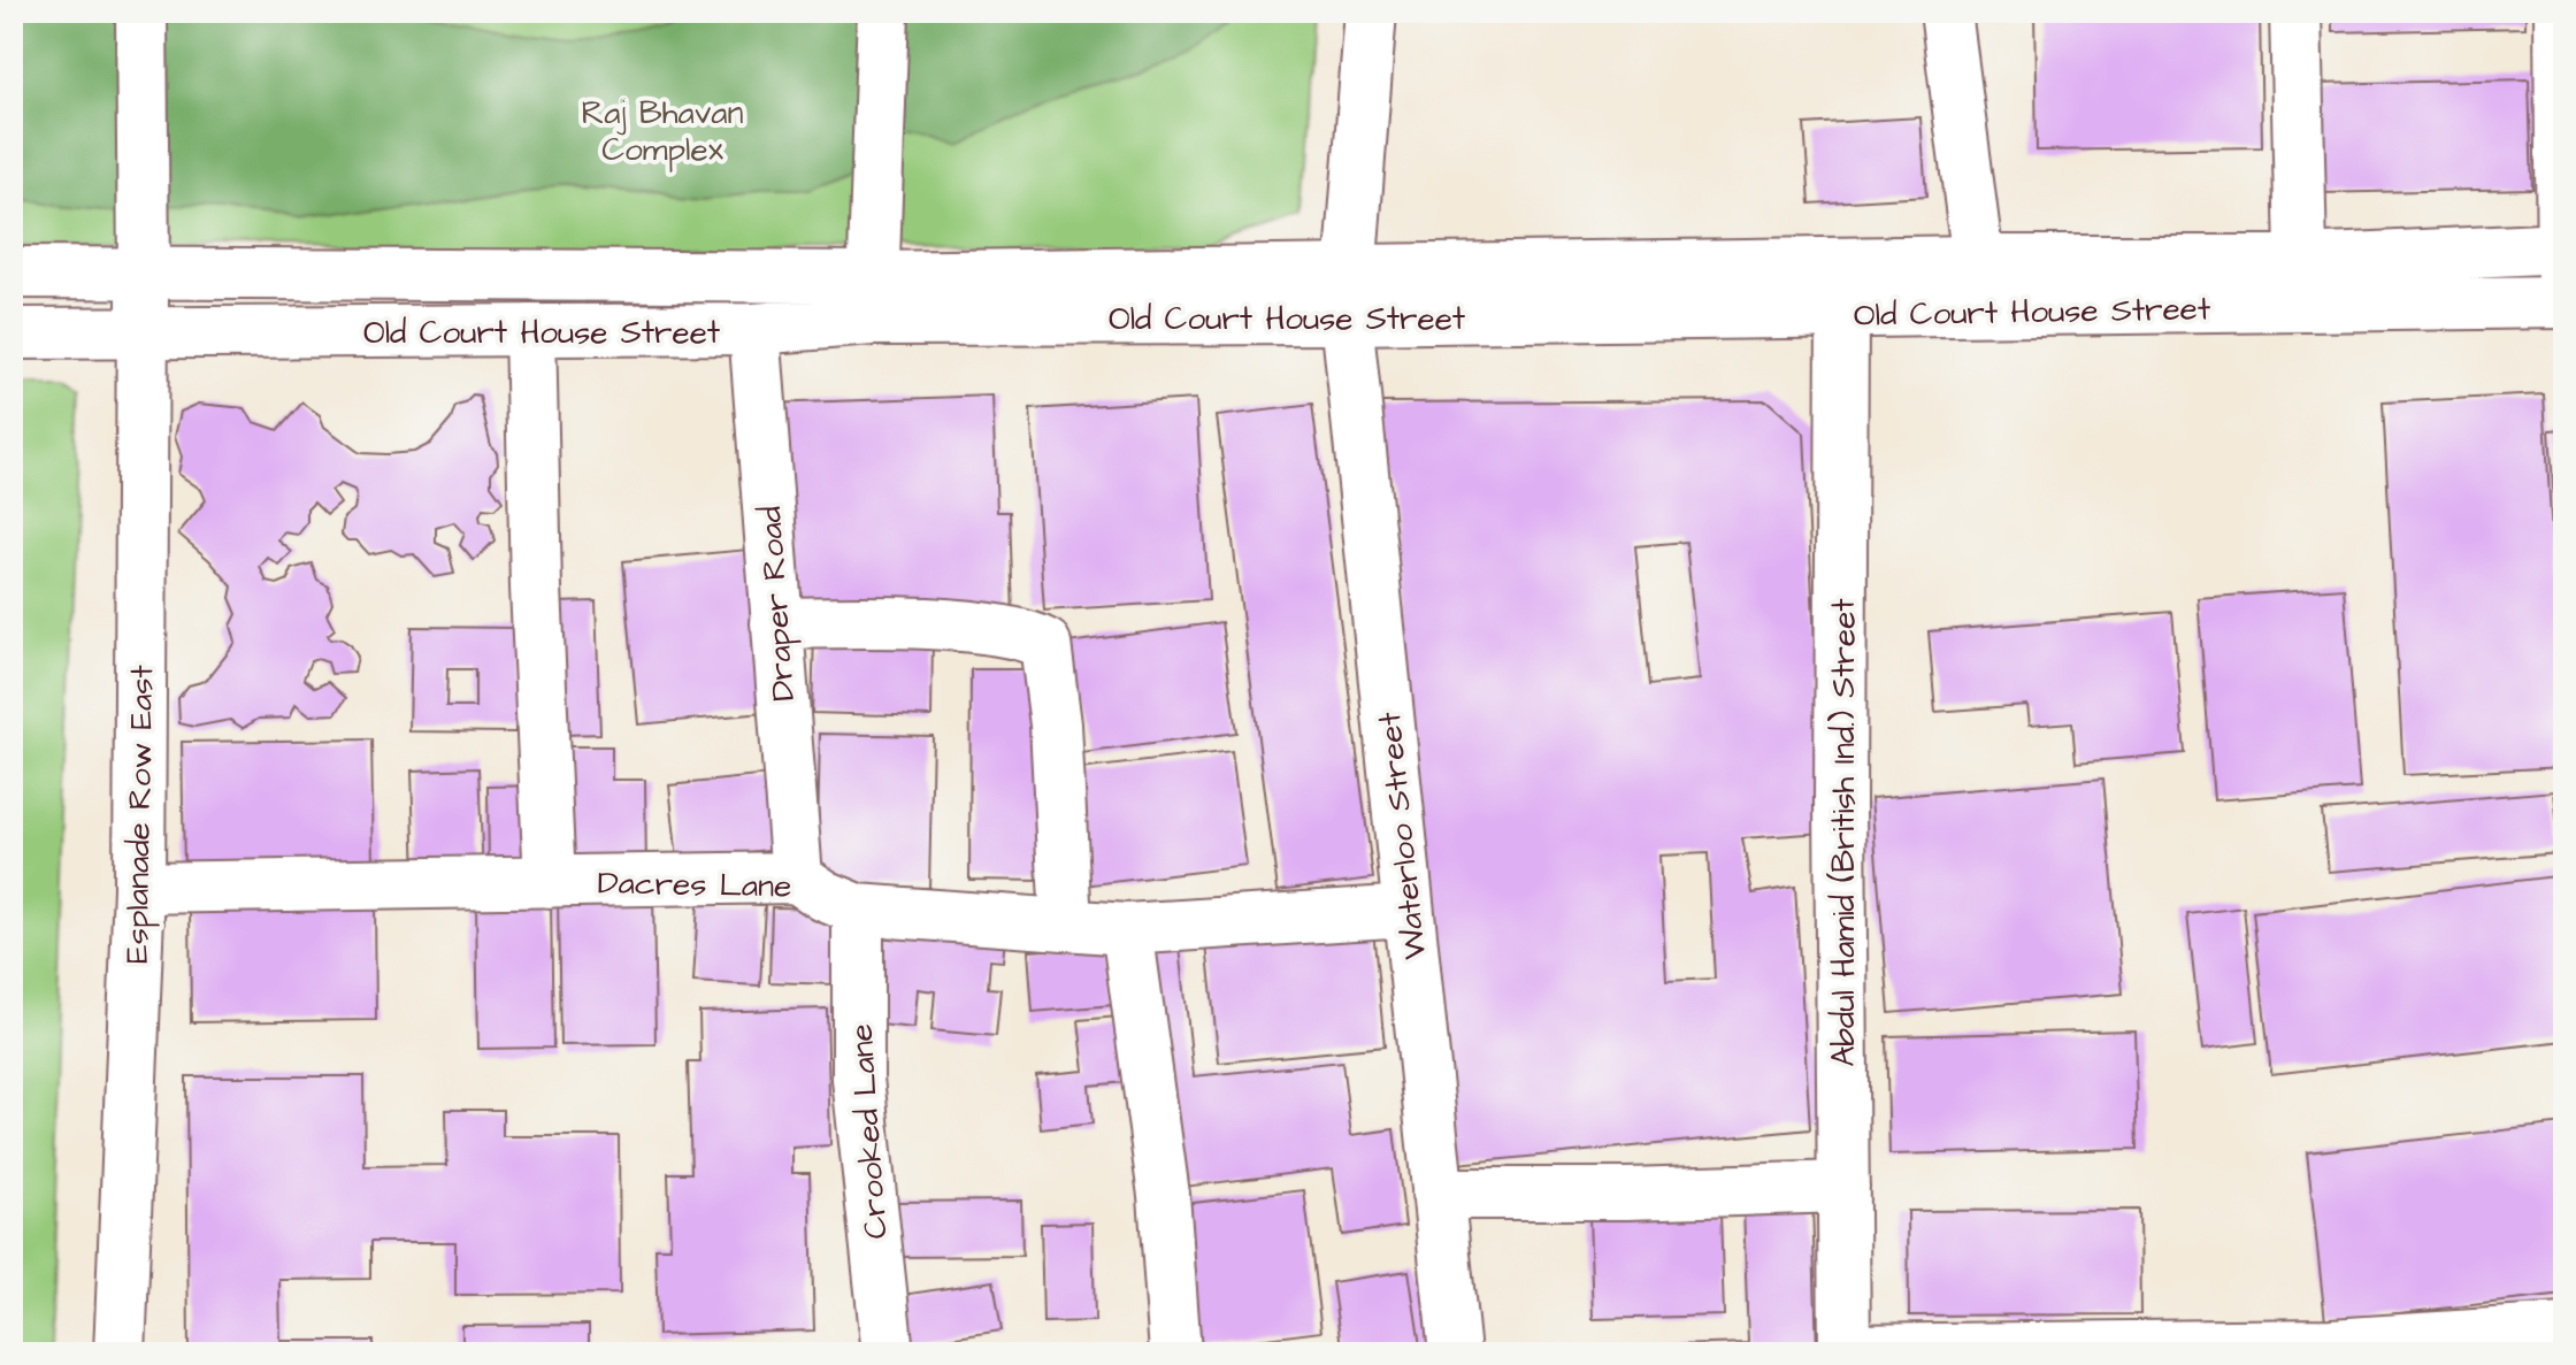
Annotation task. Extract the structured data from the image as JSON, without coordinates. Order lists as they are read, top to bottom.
{
  "streets": {
    "street": [
      "Old Court House Street",
      "Draper Road",
      "Esplanade Row East",
      "Abdul Hamid (British Ind.) Street",
      "Waterloo Street",
      "Dacres Lane",
      "Crooked Lane"
    ]
  },
  "crossings": [
    ["Old Court House Street", "Draper Road"],
    ["Old Court House Street", "Esplanade Row East"],
    ["Old Court House Street", "Abdul Hamid (British Ind.) Street"],
    ["Old Court House Street", "Waterloo Street"],
    ["Draper Road", "Dacres Lane"],
    ["Esplanade Row East", "Dacres Lane"],
    ["Waterloo Street", "Dacres Lane"],
    ["Dacres Lane", "Crooked Lane"]
  ],
  "parks": ["Raj Bhavan Complex"]
}
